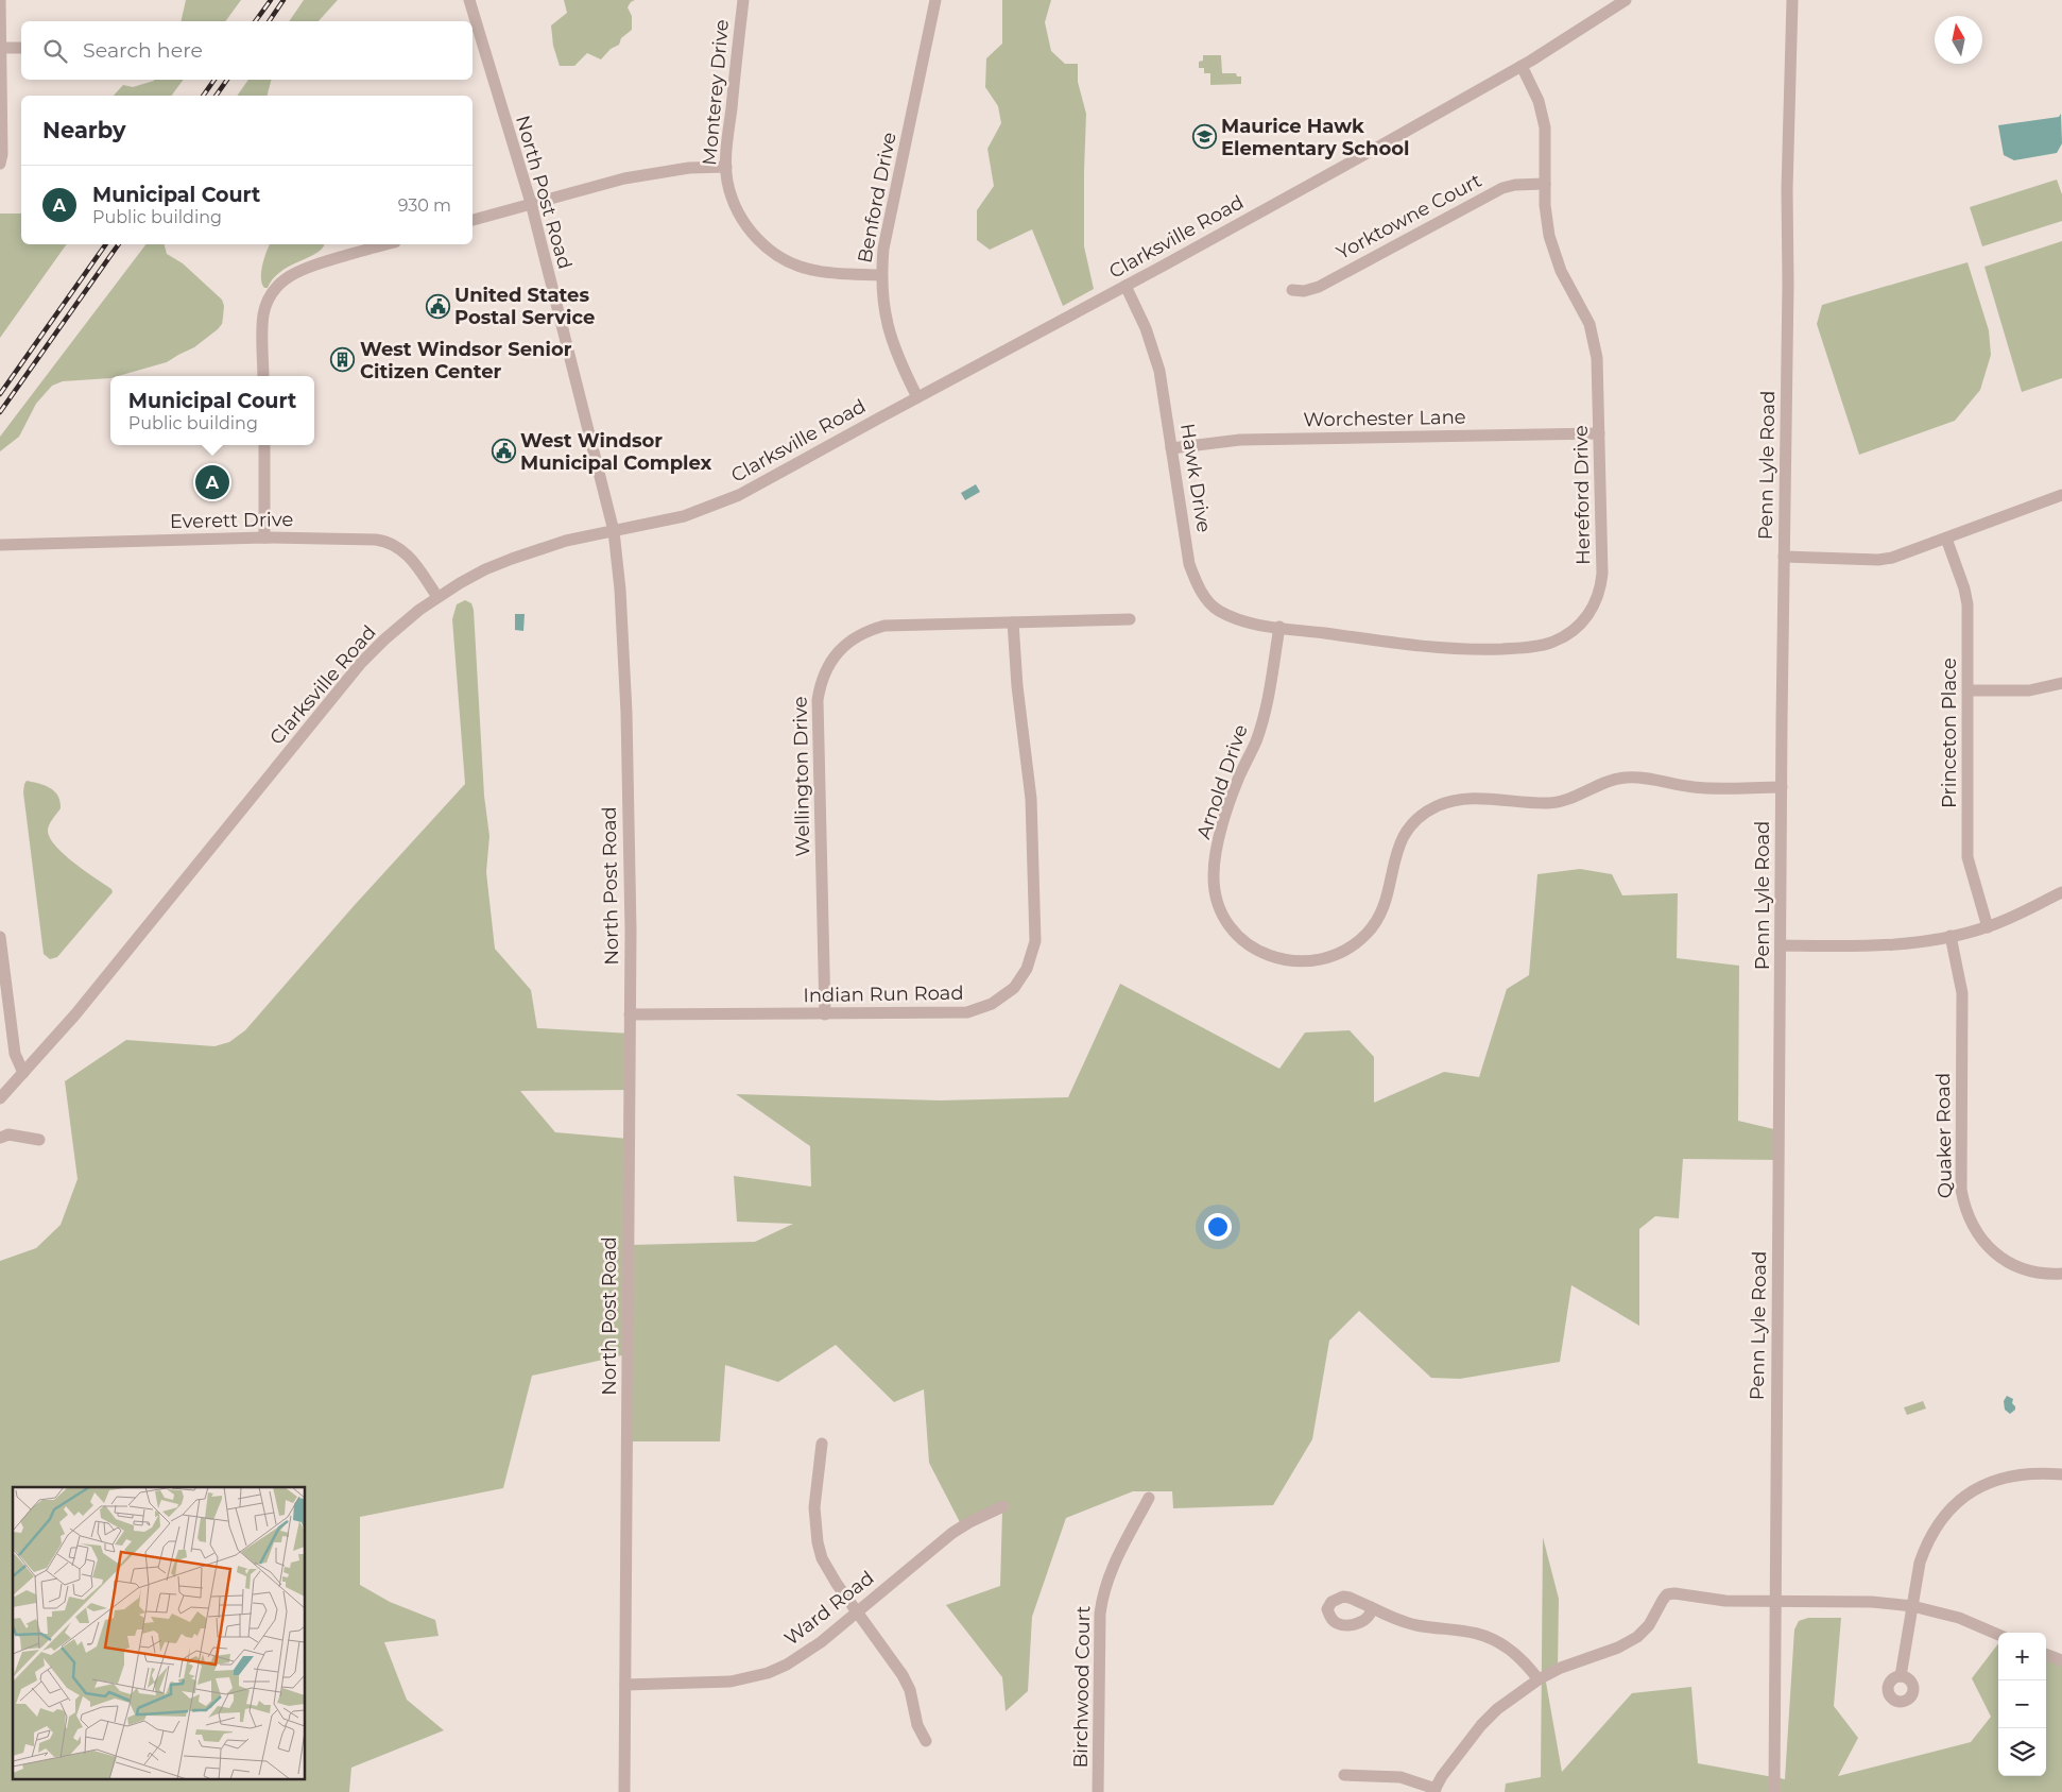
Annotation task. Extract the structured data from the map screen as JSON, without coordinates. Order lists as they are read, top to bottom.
{
  "streets": {
    "street": [
      "Monterey Drive",
      "North Post Road",
      "Benford Drive",
      "Yorktowne Court",
      "Clarksville Road",
      "Worchester Lane",
      "Penn Lyle Road",
      "Hawk Drive",
      "Hereford Drive",
      "Everett Drive",
      "Princeton Place",
      "Wellington Drive",
      "Arnold Drive",
      "Indian Run Road",
      "Quaker Road",
      "Ward Road",
      "Birchwood Court"
    ]
  },
  "crossings": [
    ["Monterey Drive", "Benford Drive"],
    ["North Post Road", "Clarksville Road"],
    ["North Post Road", "Indian Run Road"],
    ["North Post Road", "Ward Road"],
    ["Benford Drive", "Clarksville Road"],
    ["Yorktowne Court", "Hereford Drive"],
    ["Clarksville Road", "Hawk Drive"],
    ["Clarksville Road", "Hereford Drive"],
    ["Clarksville Road", "Everett Drive"],
    ["Worchester Lane", "Hawk Drive"],
    ["Worchester Lane", "Hereford Drive"],
    ["Penn Lyle Road", "Arnold Drive"],
    ["Hawk Drive", "Hereford Drive"],
    ["Hawk Drive", "Arnold Drive"],
    ["Hereford Drive", "Arnold Drive"],
    ["Wellington Drive", "Indian Run Road"]
  ],
  "places": {
    "school or university": ["Maurice Hawk Elementary School"],
    "public building": ["United States Postal Service", "West Windsor Municipal Complex"],
    "building": ["West Windsor Senior Citizen Center"]
  },
  "north": "top",
  "page": {
    "search": "Search here",
    "heading": "Nearby",
    "list": [
      {
        "mark": "A",
        "name": "Municipal Court",
        "note": "Public building",
        "value": "930 m"
      }
    ],
    "popup": ["Municipal Court", "Public building"],
    "pins": "A",
    "map_buttons": ["+", "−"]
  }
}
